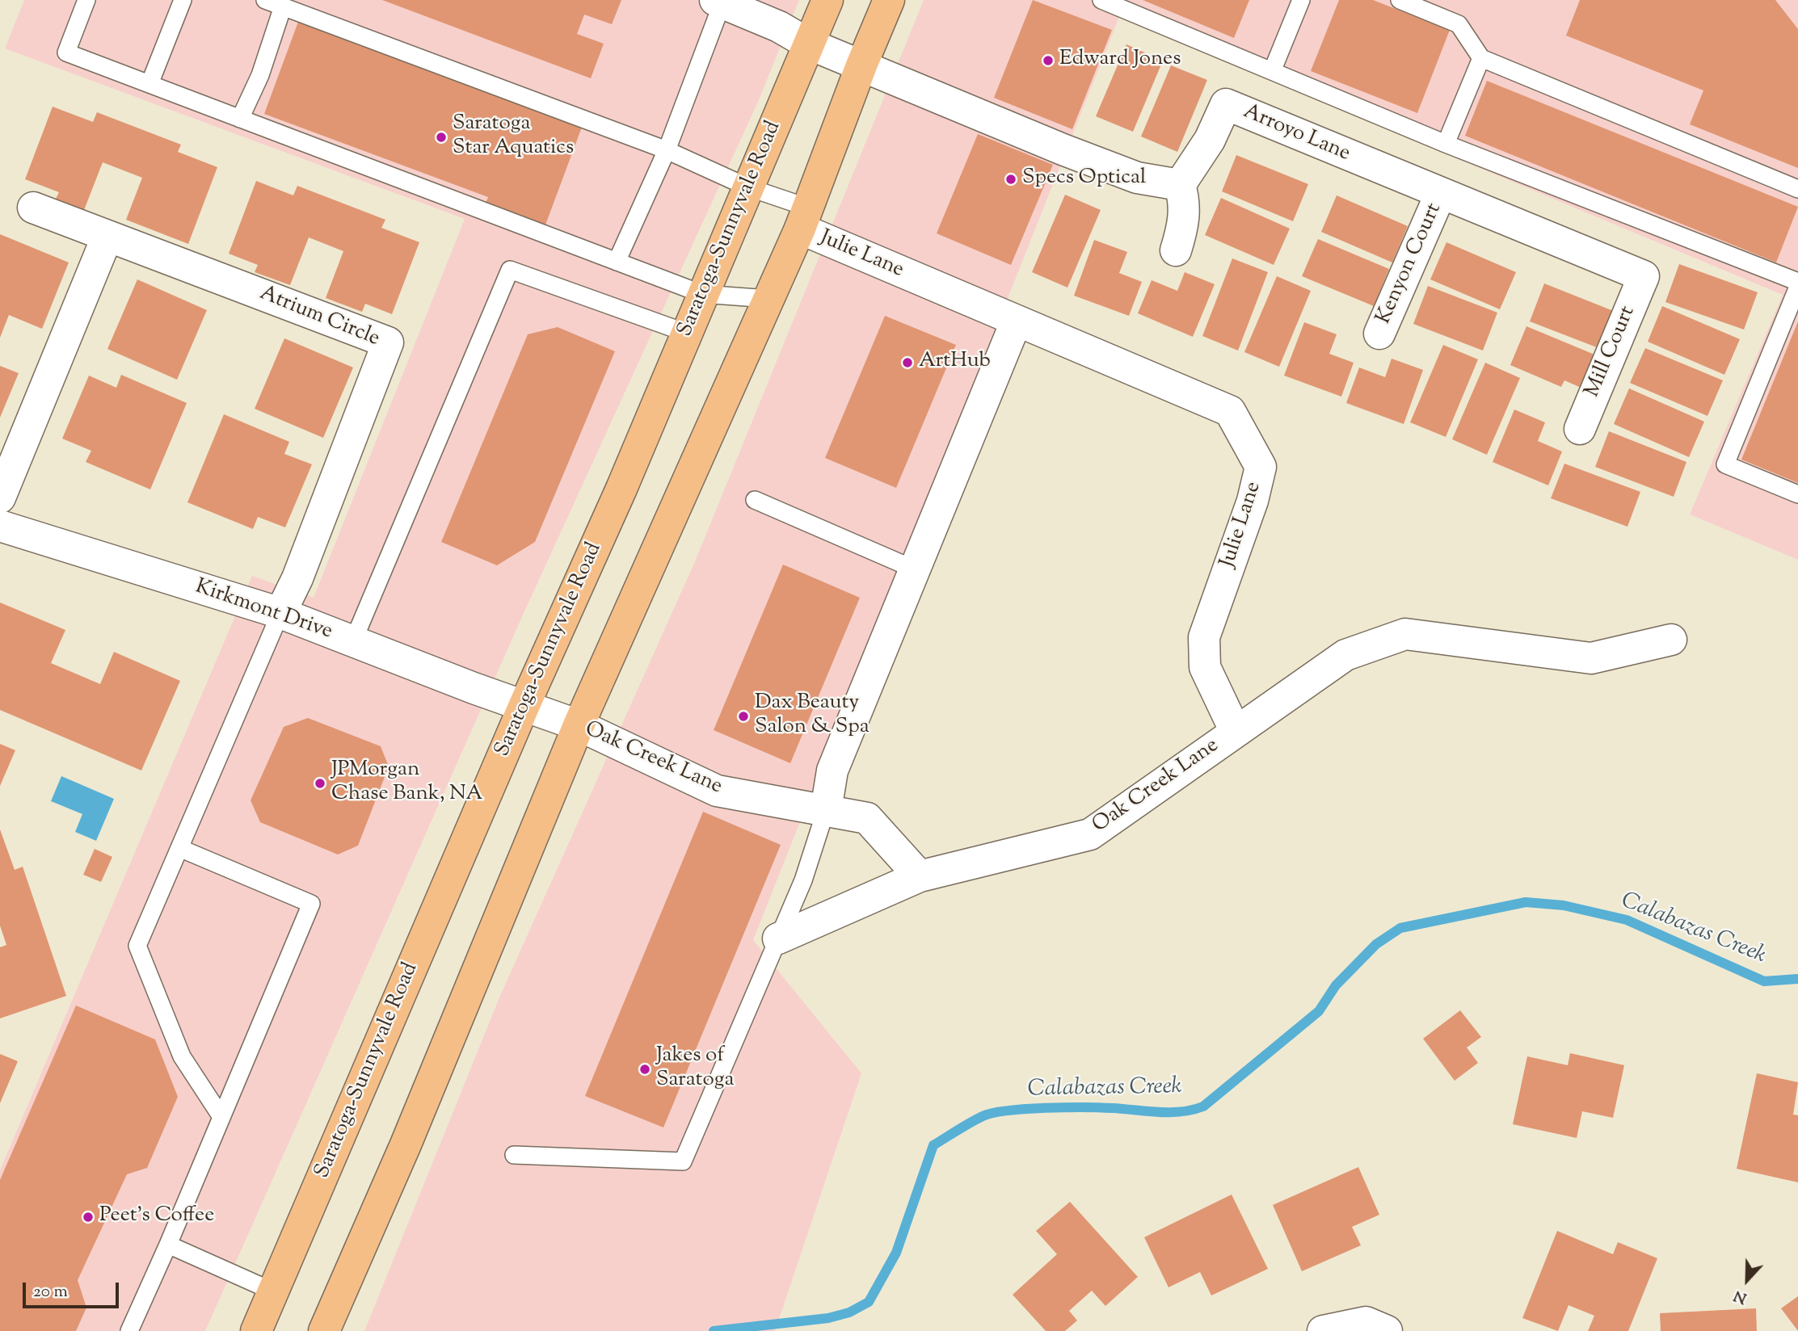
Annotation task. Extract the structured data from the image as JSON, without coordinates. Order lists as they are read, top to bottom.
{
  "streets": {
    "main road": ["Saratoga-Sunnyvale Road"],
    "street": [
      "Arroyo Lane",
      "Julie Lane",
      "Kenyon Court",
      "Atrium Circle",
      "Mill Court",
      "Kirkmont Drive",
      "Oak Creek Lane"
    ]
  },
  "crossings": [
    ["Arroyo Lane", "Kenyon Court"],
    ["Arroyo Lane", "Mill Court"],
    ["Saratoga-Sunnyvale Road", "Kirkmont Drive"],
    ["Saratoga-Sunnyvale Road", "Oak Creek Lane"],
    ["Julie Lane", "Oak Creek Lane"],
    ["Atrium Circle", "Kirkmont Drive"],
    ["Kirkmont Drive", "Oak Creek Lane"]
  ],
  "water": ["Calabazas Creek"],
  "places": [
    "Edward Jones",
    "Saratoga Star Aquatics",
    "Specs Optical",
    "ArtHub",
    "Dax Beauty Salon & Spa",
    "JPMorgan Chase Bank, NA",
    "Jakes of Saratoga",
    "Peet's Coffee"
  ],
  "scale_bar": "20 m",
  "north": "bottom"
}
